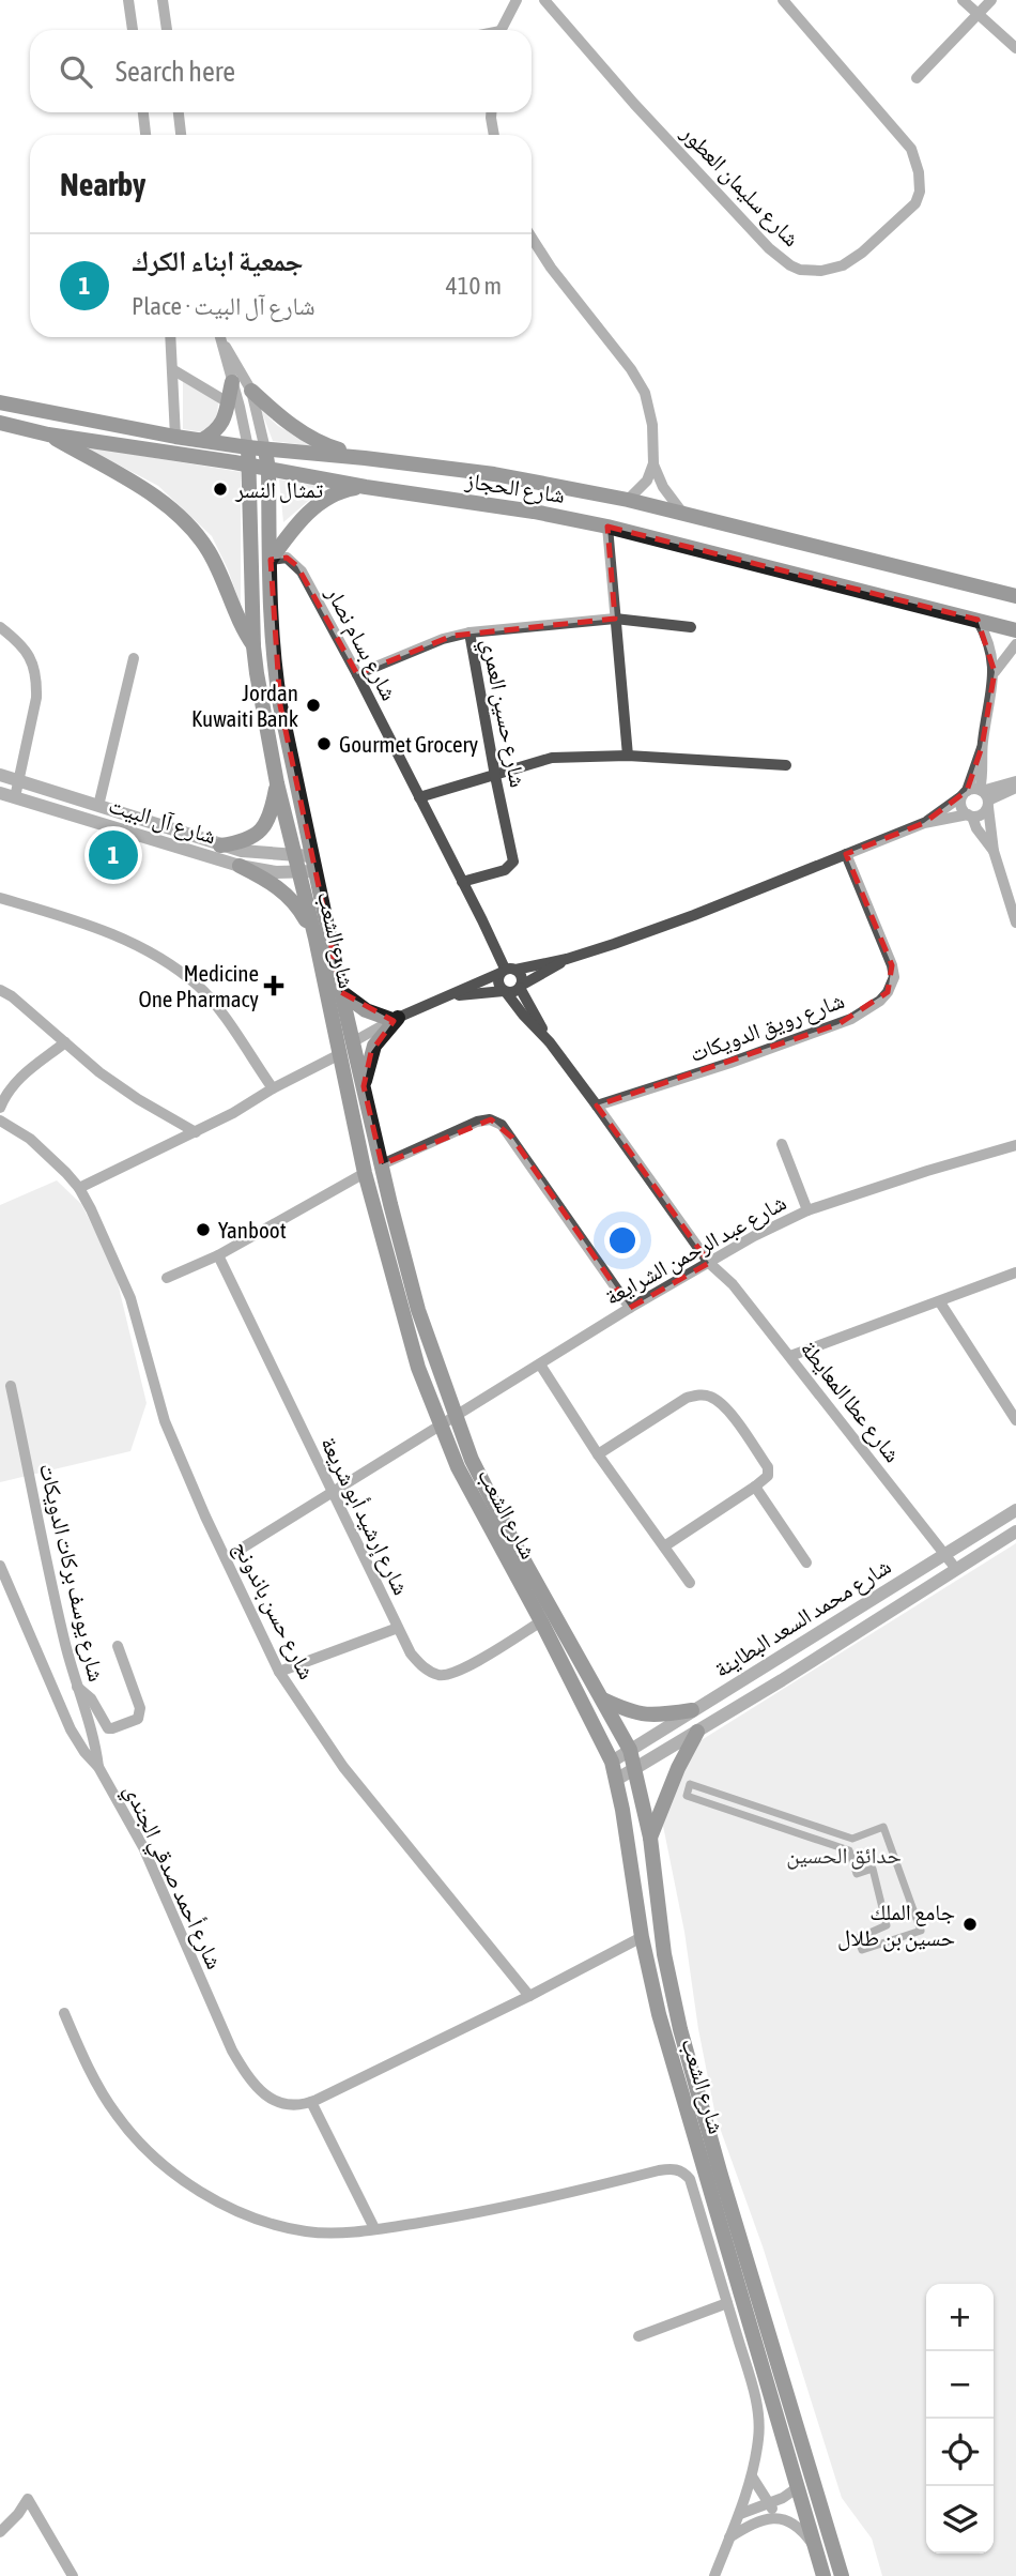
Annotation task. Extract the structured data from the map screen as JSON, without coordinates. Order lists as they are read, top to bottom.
{
  "streets": {
    "main road": ["شارع الحجاز", "شارع الشعب"],
    "street": [
      "شارع سليمان العطور",
      "شارع بسام نصار",
      "شارع حسين العمري",
      "شارع آل البيت",
      "شارع رويق الدويكات",
      "شارع عبد الرحمن الشرايعة",
      "شارع عطا المعايطة",
      "شارع إرشيد أبو شريعة",
      "شارع يوسف بركات الدويكات",
      "شارع حسن باندونج",
      "شارع محمد السعد البطاينة",
      "شارع أحمد صدقي الجندي"
    ]
  },
  "crossings": [
    ["شارع الحجاز", "شارع الشعب"],
    ["شارع بسام نصار", "شارع حسين العمري"],
    ["شارع بسام نصار", "شارع الشعب"],
    ["شارع آل البيت", "شارع الشعب"],
    ["شارع الشعب", "شارع عبد الرحمن الشرايعة"],
    ["شارع الشعب", "شارع إرشيد أبو شريعة"],
    ["شارع الشعب", "شارع محمد السعد البطاينة"],
    ["شارع عبد الرحمن الشرايعة", "شارع عطا المعايطة"],
    ["شارع عبد الرحمن الشرايعة", "شارع إرشيد أبو شريعة"],
    ["شارع عبد الرحمن الشرايعة", "شارع حسن باندونج"],
    ["شارع عطا المعايطة", "شارع محمد السعد البطاينة"],
    ["شارع يوسف بركات الدويكات", "شارع أحمد صدقي الجندي"]
  ],
  "parks": ["حدائق الحسين"],
  "places": {
    "other": [
      "تمثال النسر",
      "Jordan Kuwaiti Bank",
      "Gourmet Grocery",
      "Yanboot",
      "جامع الملك حسين بن طلال"
    ],
    "health": ["Medicine One Pharmacy"]
  },
  "page": {
    "search": "Search here",
    "heading": "Nearby",
    "list": [
      {
        "mark": "1",
        "name": "جمعية ابناء الكرك",
        "note": "Place · شارع آل البيت",
        "value": "410 m"
      }
    ],
    "pins": "1",
    "map_buttons": ["+", "−"]
  }
}
